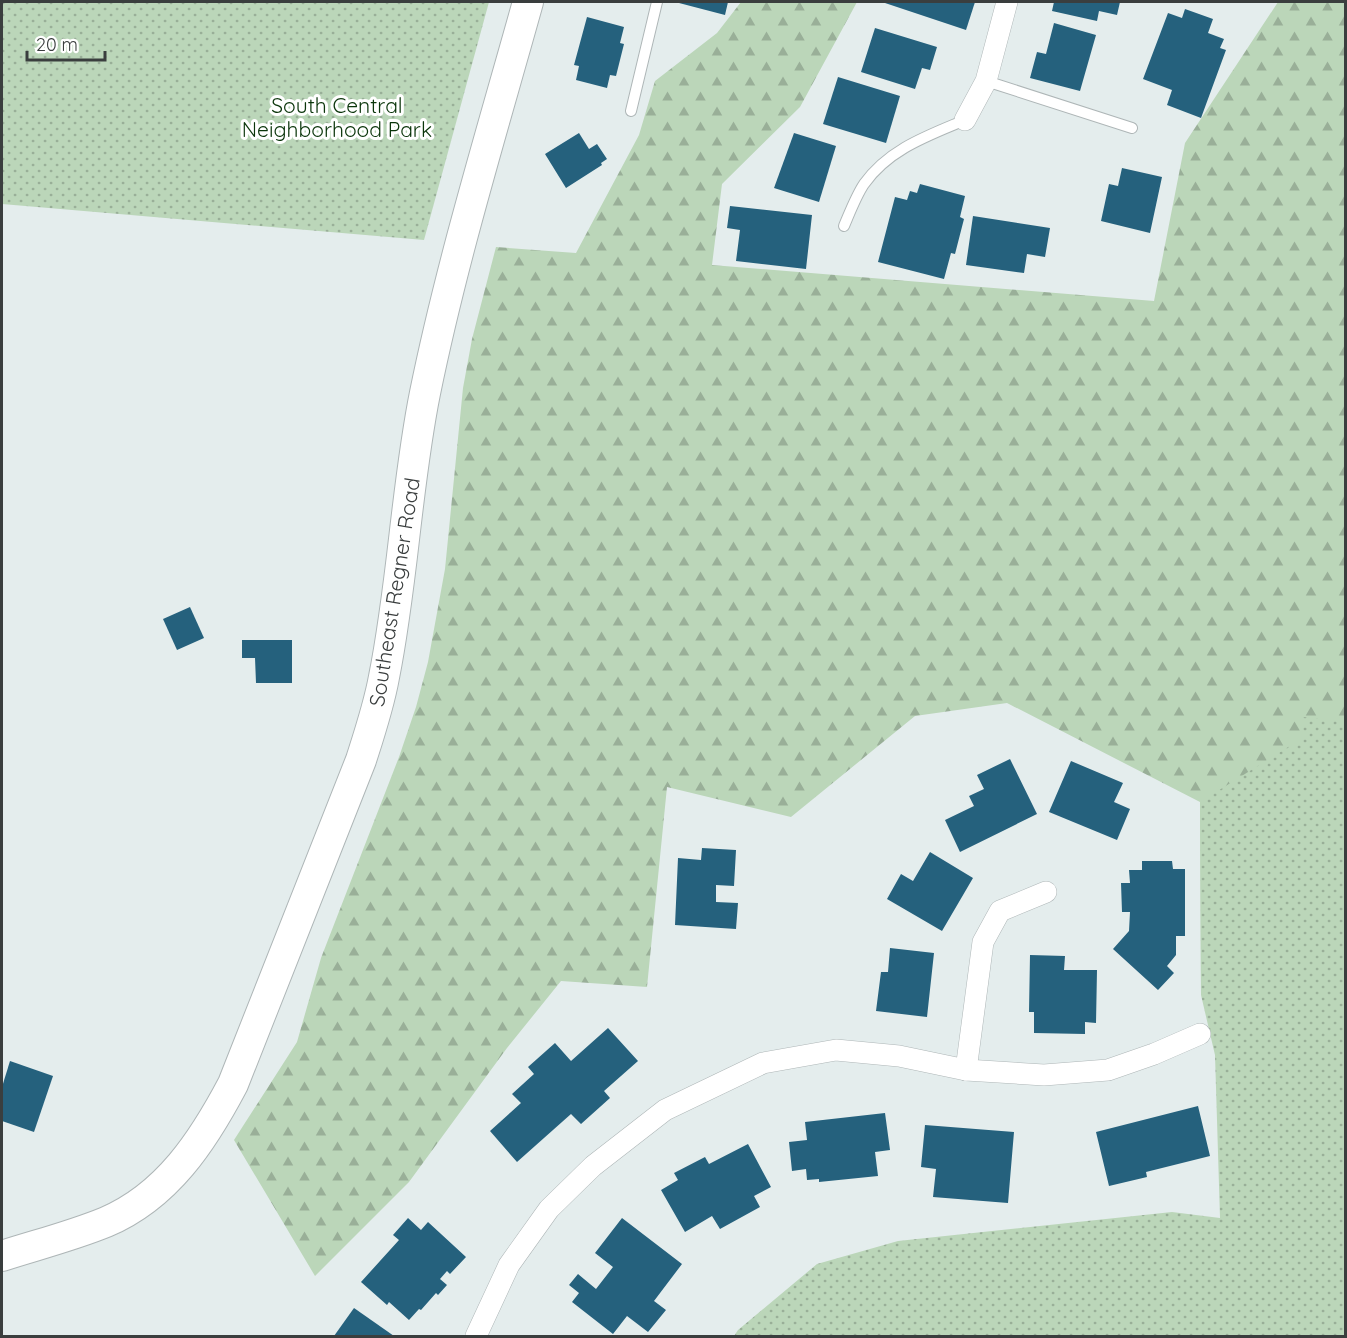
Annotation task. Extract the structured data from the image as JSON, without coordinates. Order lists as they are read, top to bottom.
{
  "streets": {
    "street": ["Southeast Regner Road"]
  },
  "parks": ["South Central Neighborhood Park"],
  "scale_bar": "20 m"
}
